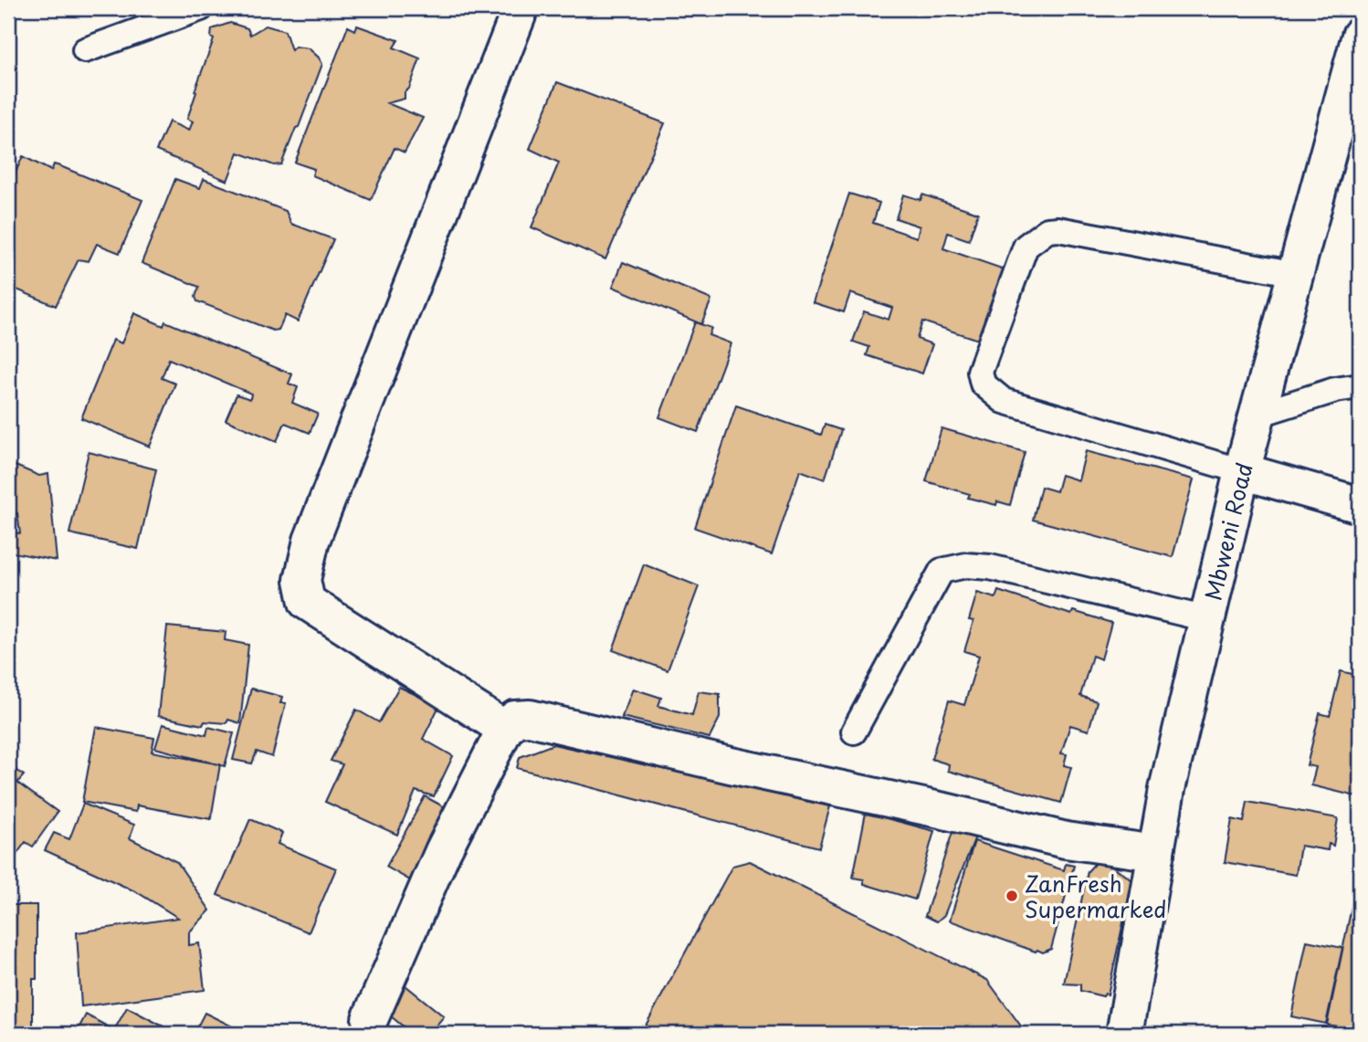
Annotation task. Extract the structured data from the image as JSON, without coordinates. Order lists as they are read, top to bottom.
{
  "streets": {
    "street": ["Mbweni Road"]
  },
  "places": ["ZanFresh Supermarked"]
}
